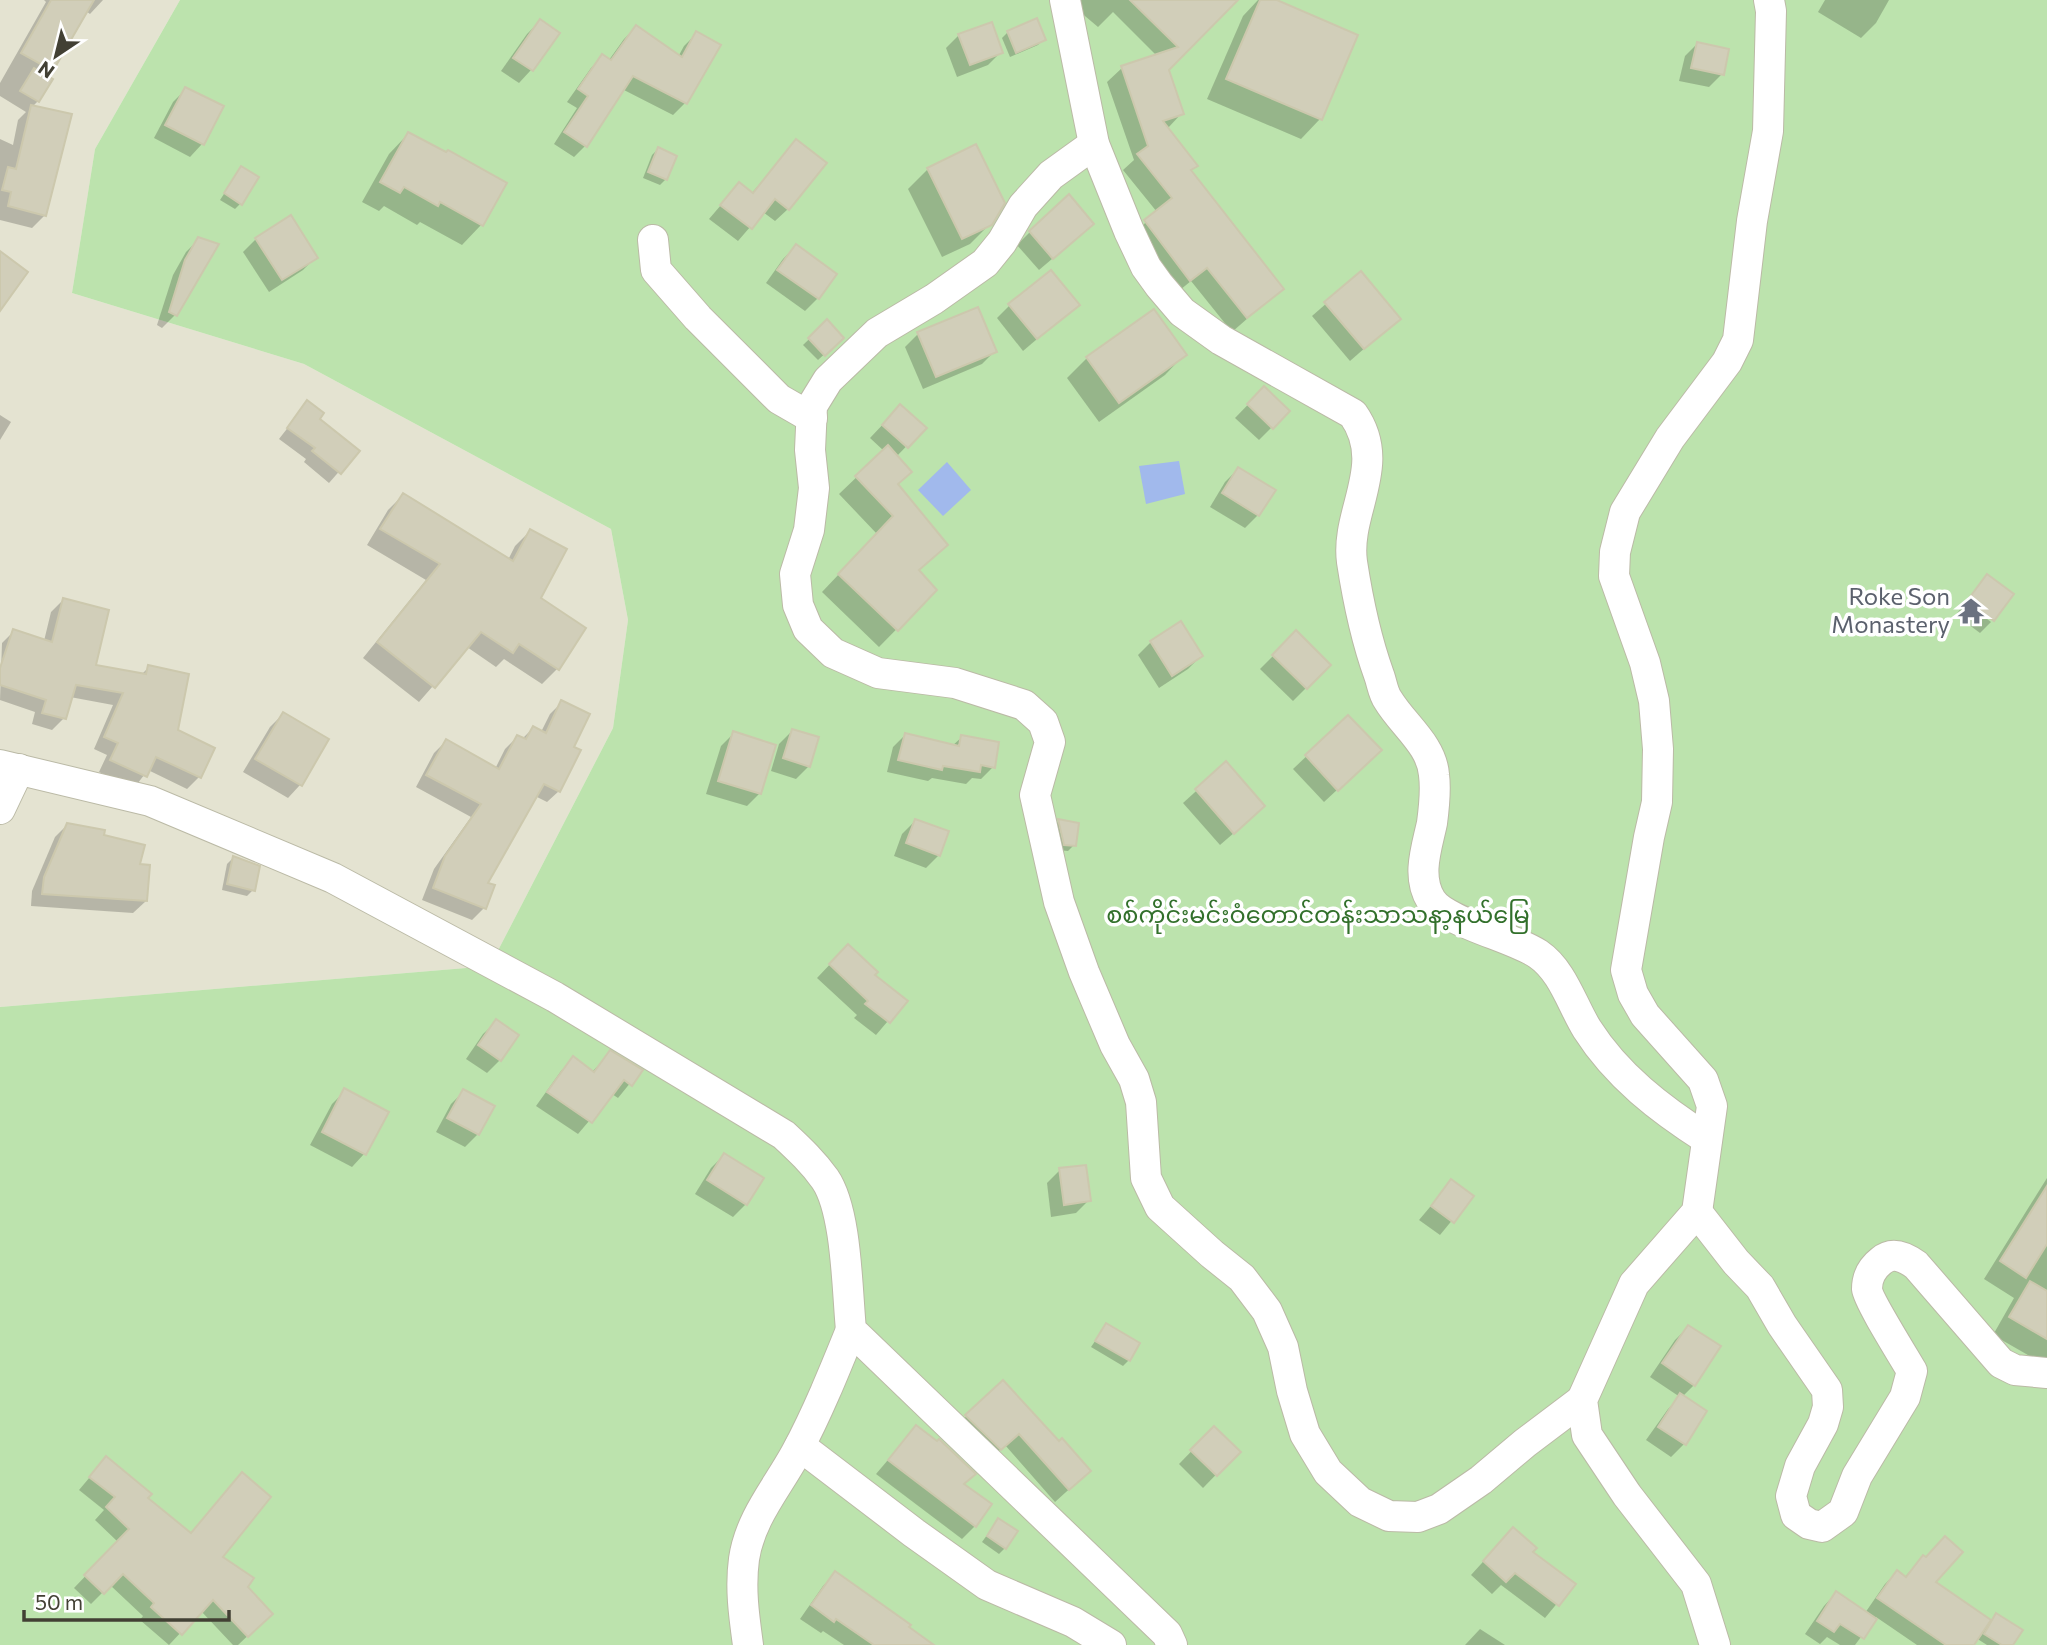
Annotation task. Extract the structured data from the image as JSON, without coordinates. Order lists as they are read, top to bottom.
{
  "parks": ["စစ်ကိုင်းမင်းဝံတောင်တန်းသာသနာ့နယ်မြေ"],
  "places": {
    "temple": ["Roke Son Monastery"]
  },
  "scale_bar": "50 m",
  "north": "bottom left"
}
